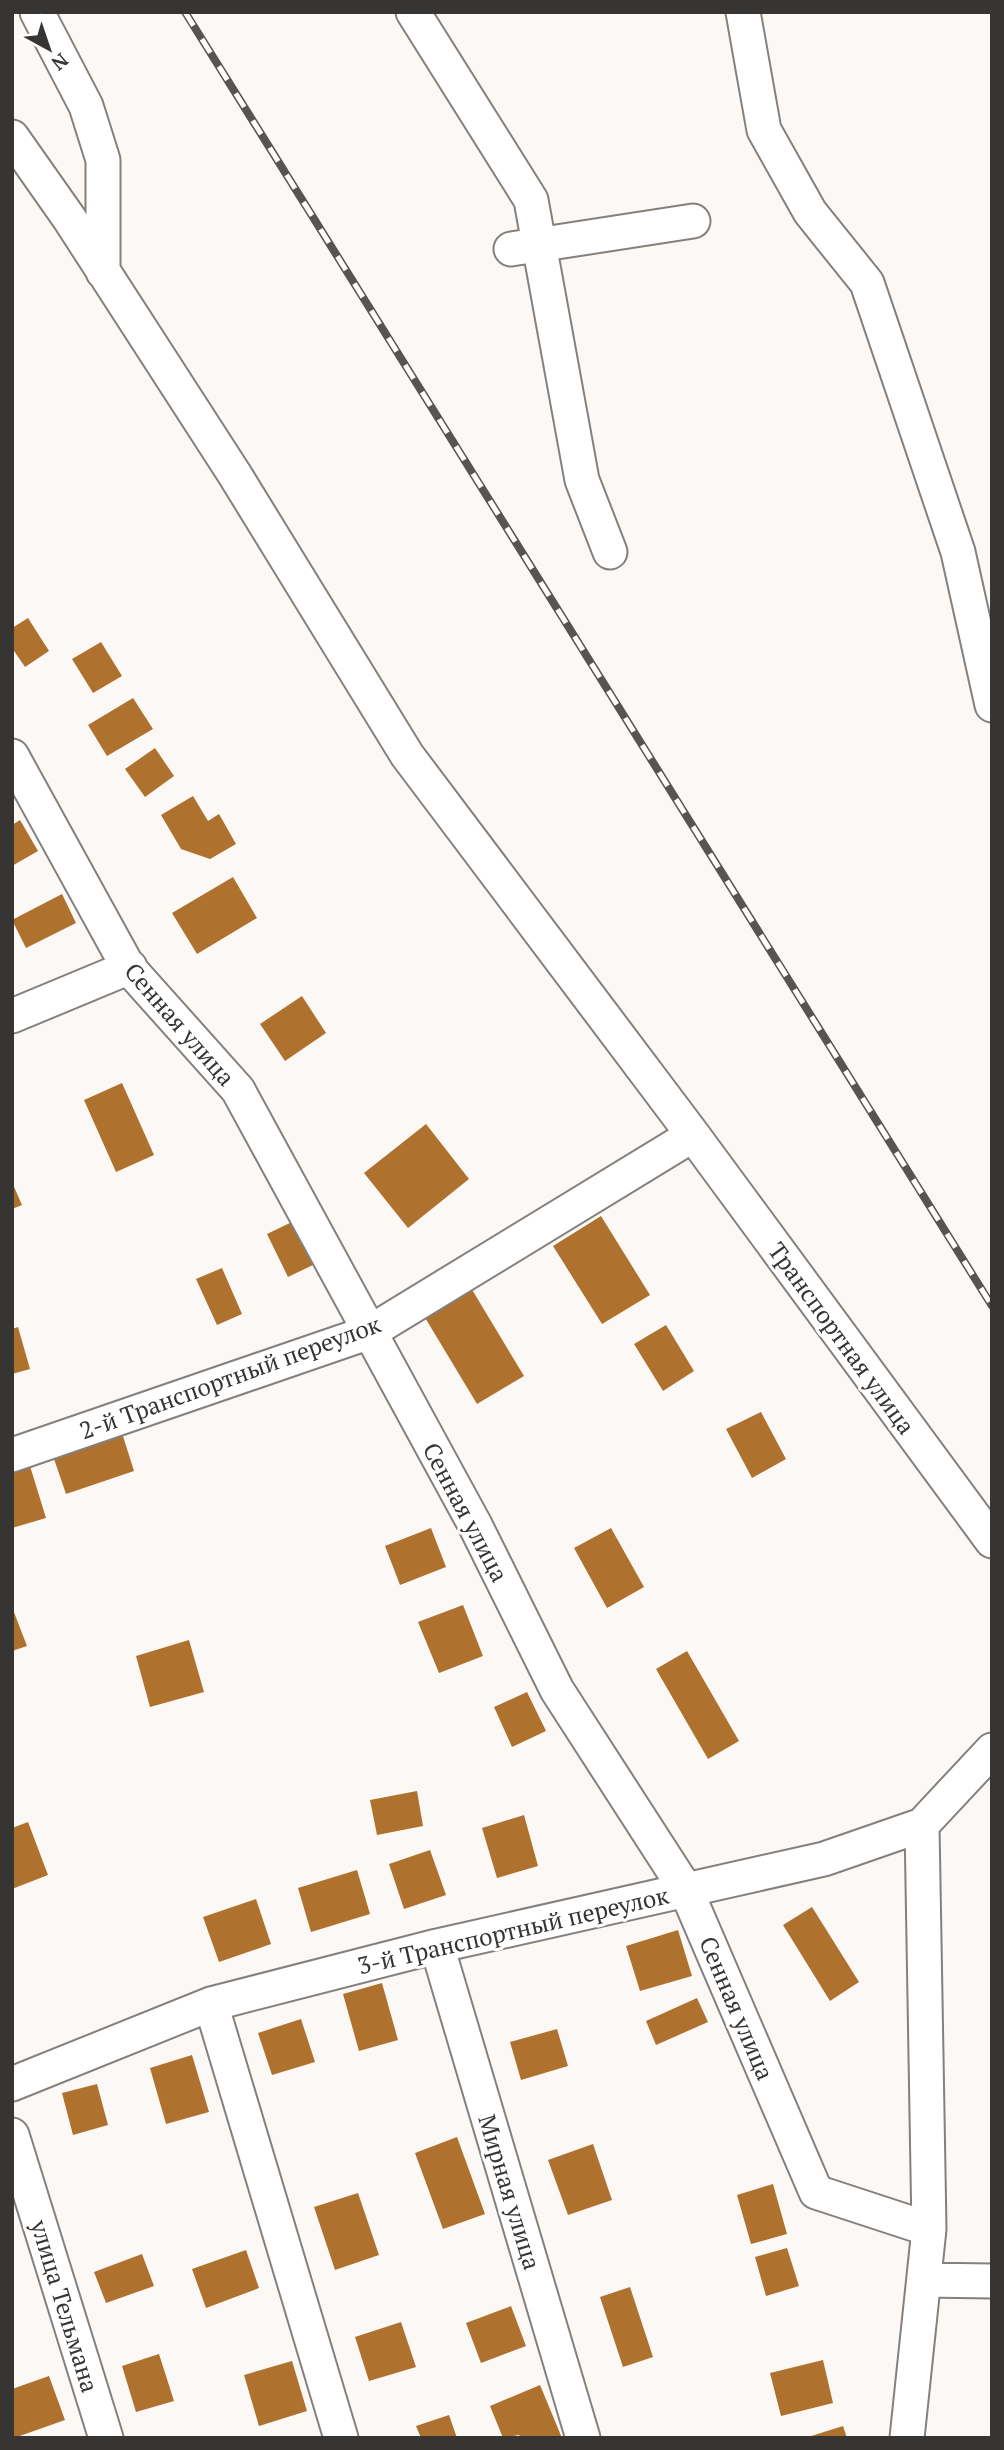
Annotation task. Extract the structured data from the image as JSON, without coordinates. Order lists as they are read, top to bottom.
{
  "streets": {
    "street": [
      "Сенная улица",
      "Транспортная улица",
      "2-й Транспортный переулок",
      "3-й Транспортный переулок",
      "Мирная улица",
      "улица Тельмана"
    ]
  },
  "crossings": [
    ["Сенная улица", "2-й Транспортный переулок"],
    ["Сенная улица", "3-й Транспортный переулок"],
    ["Транспортная улица", "2-й Транспортный переулок"],
    ["3-й Транспортный переулок", "Мирная улица"]
  ],
  "north": "bottom right"
}
